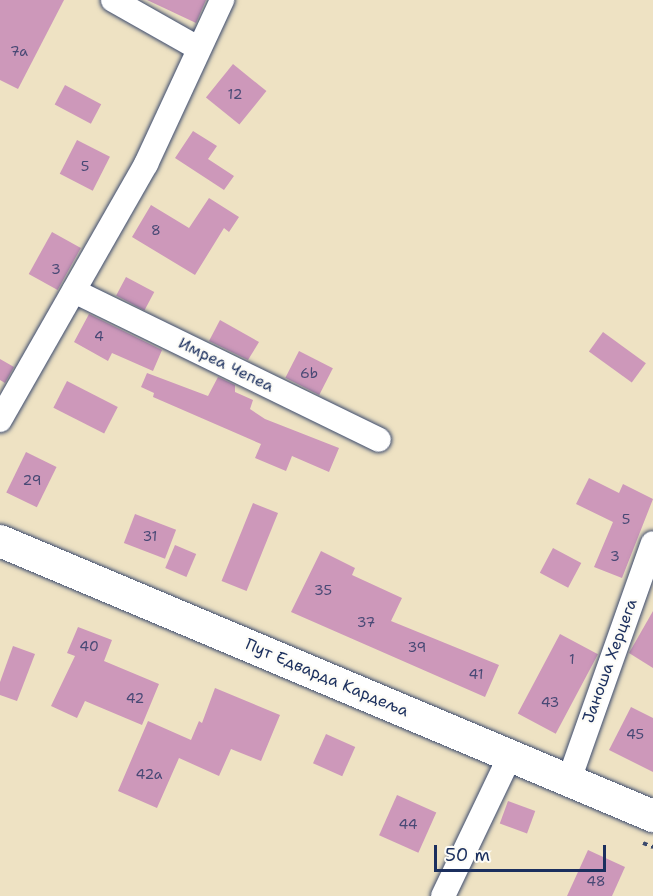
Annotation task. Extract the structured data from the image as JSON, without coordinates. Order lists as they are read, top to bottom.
{
  "streets": {
    "main road": ["Пут Едварда Кардеља"],
    "street": ["Имреа Чепеа", "Јаноша Херцега"]
  },
  "crossings": [
    ["Јаноша Херцега", "Пут Едварда Кардеља"]
  ],
  "house_numbers": [
    "7a",
    "12",
    "5",
    "8",
    "3",
    "4",
    "6b",
    "29",
    "5",
    "31",
    "3",
    "35",
    "37",
    "40",
    "39",
    "1",
    "41",
    "42",
    "43",
    "45",
    "42a",
    "44",
    "48"
  ],
  "scale_bar": "50 m"
}
